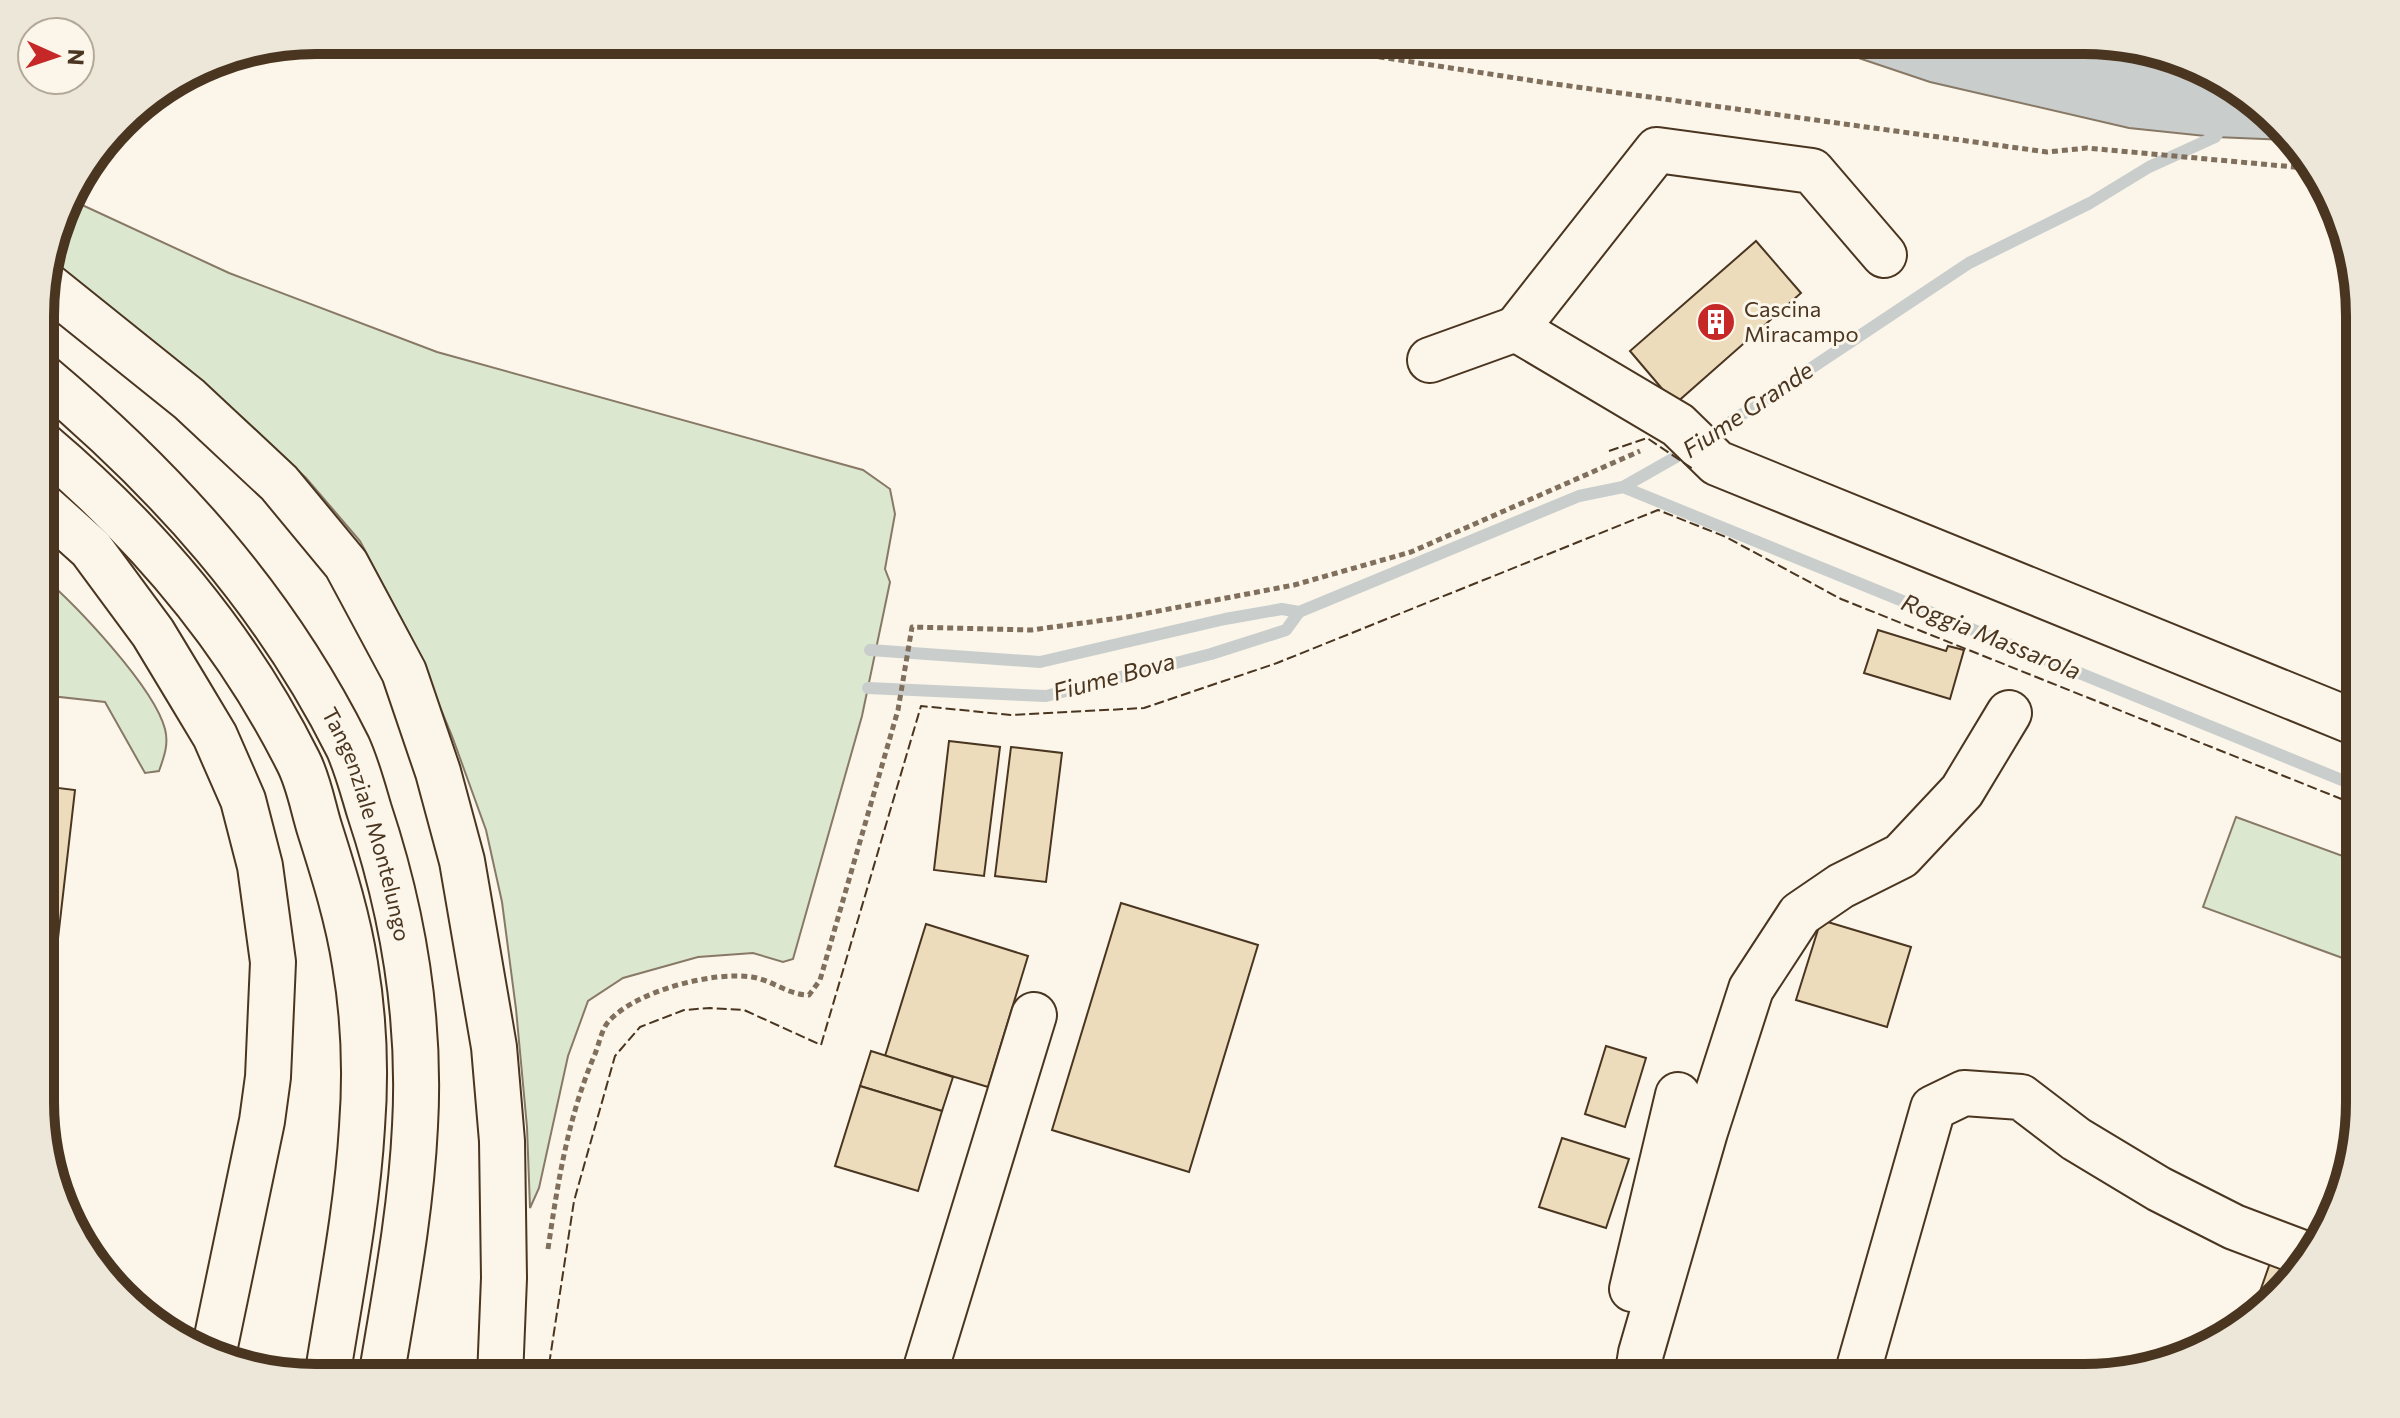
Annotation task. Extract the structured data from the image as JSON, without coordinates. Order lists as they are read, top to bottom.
{
  "streets": {
    "main road": ["Tangenziale Montelungo"]
  },
  "water": ["Fiume Grande", "Roggia Massarola", "Fiume Bova"],
  "places": {
    "building": ["Cascina Miracampo"]
  },
  "north": "right"
}
